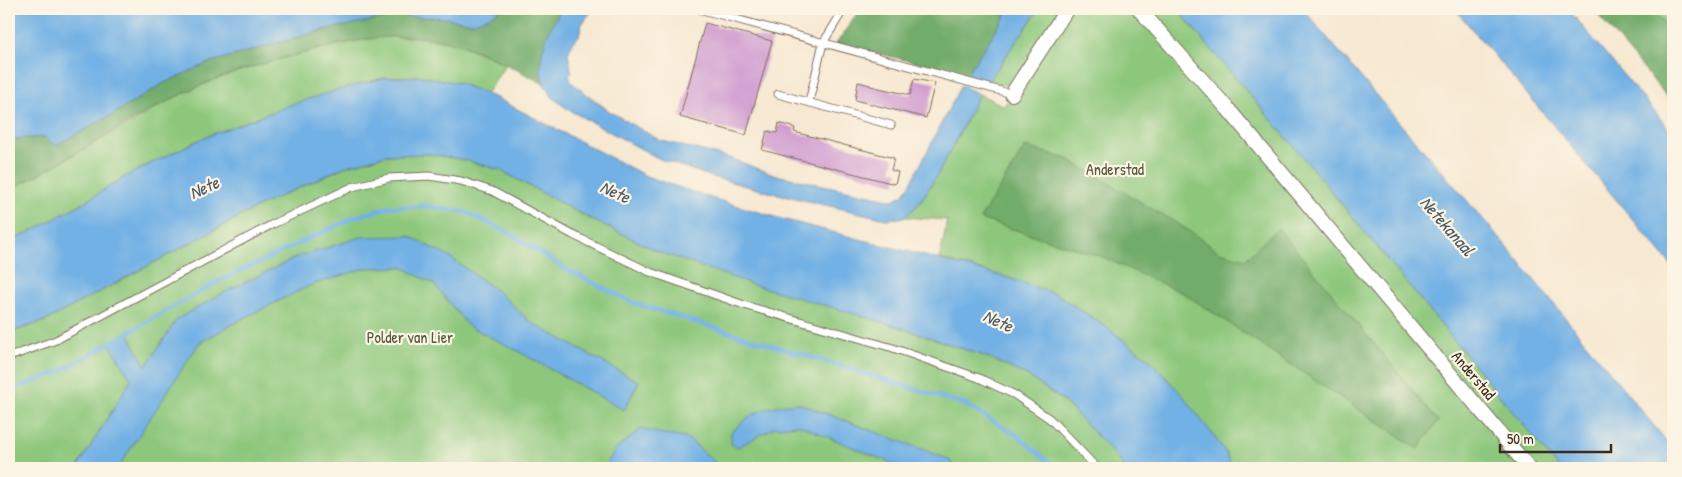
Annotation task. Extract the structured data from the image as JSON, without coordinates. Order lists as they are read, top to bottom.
{
  "streets": {
    "street": ["Anderstad"]
  },
  "water": ["Nete", "Netekanaal"],
  "parks": ["Anderstad", "Polder van Lier"],
  "scale_bar": "50 m"
}
